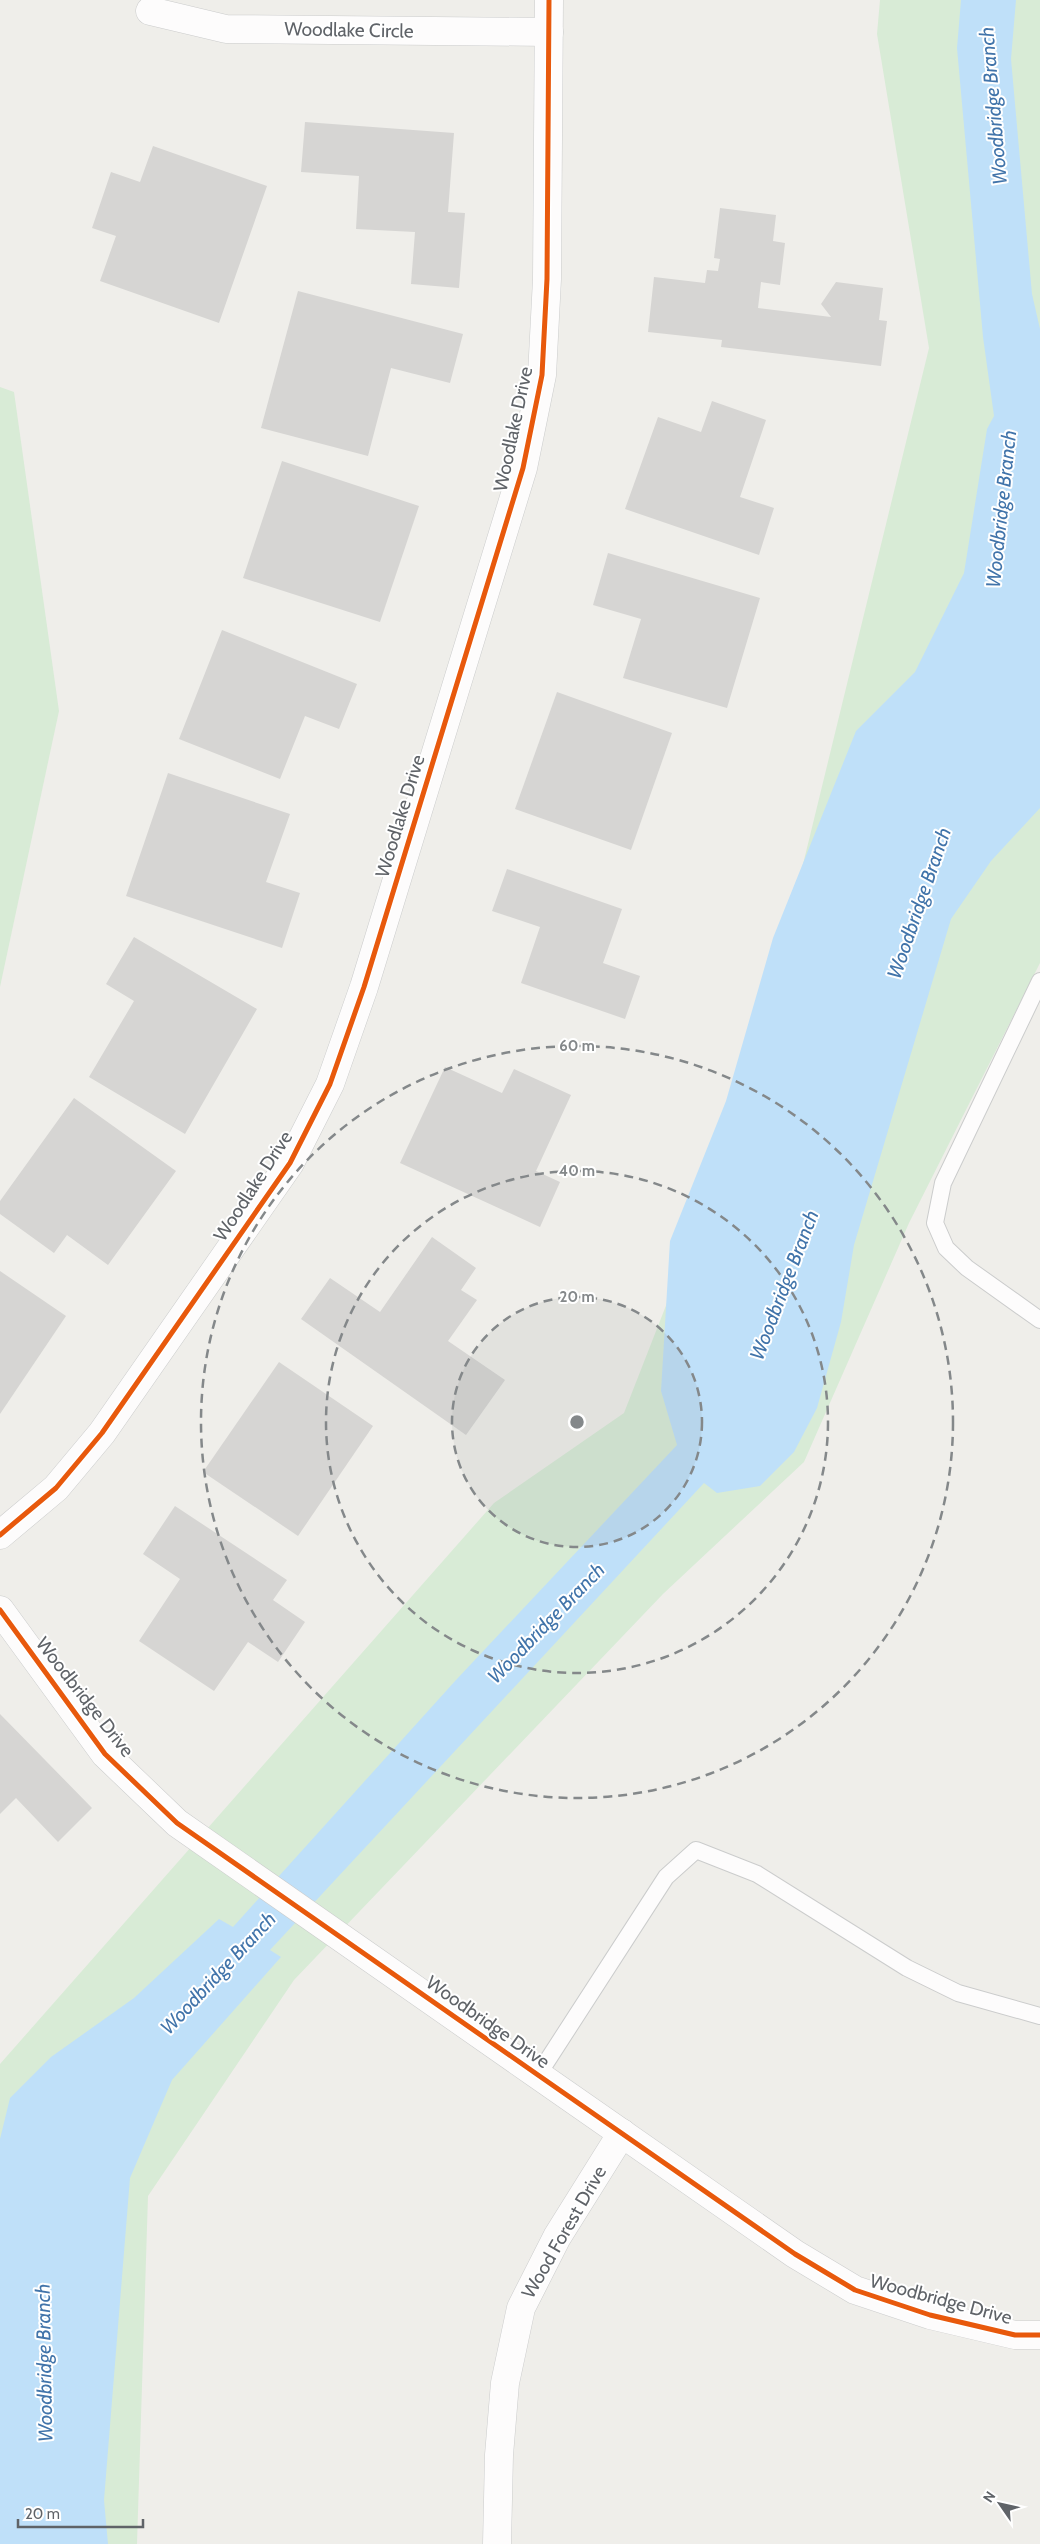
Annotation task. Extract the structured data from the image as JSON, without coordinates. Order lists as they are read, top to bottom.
{
  "streets": {
    "street": [
      "Woodlake Circle",
      "Woodlake Drive",
      "Woodbridge Drive",
      "Wood Forest Drive"
    ]
  },
  "crossings": [
    ["Woodlake Circle", "Woodlake Drive"],
    ["Woodbridge Drive", "Wood Forest Drive"]
  ],
  "water": ["Woodbridge Branch"],
  "scale_bar": "20 m",
  "north": "top left",
  "rings": ["60 m", "40 m", "20 m"]
}
